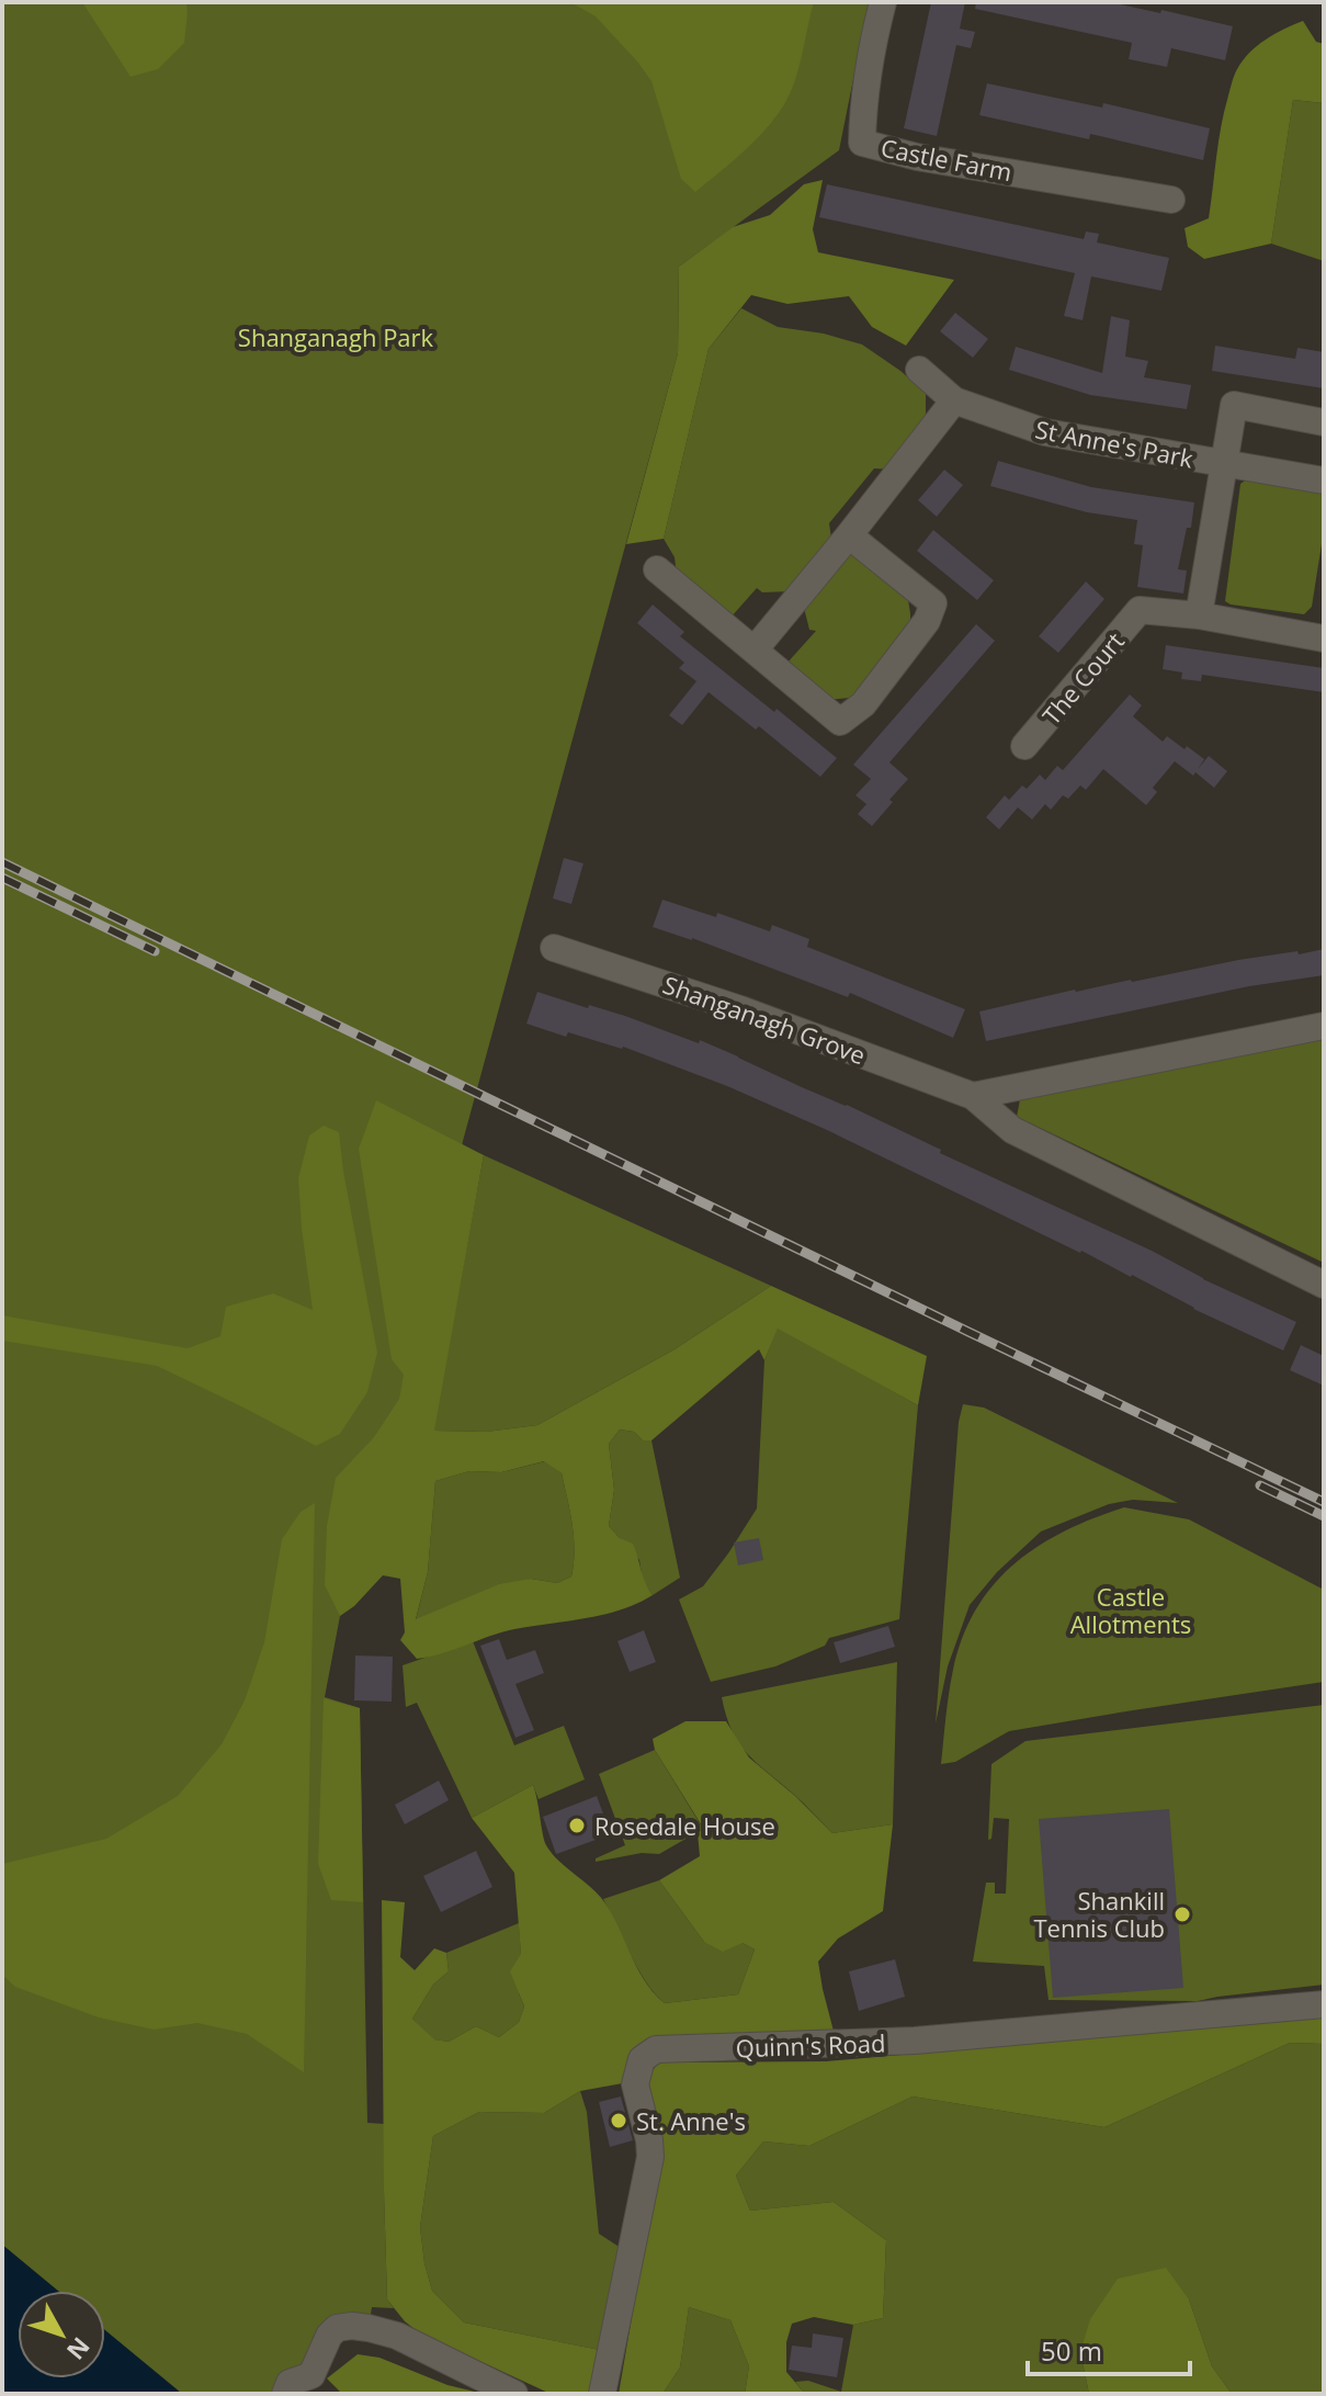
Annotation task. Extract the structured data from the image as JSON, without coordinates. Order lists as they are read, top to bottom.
{
  "streets": {
    "street": [
      "Castle Farm",
      "St Anne's Park",
      "The Court",
      "Shanganagh Grove",
      "Quinn's Road"
    ]
  },
  "crossings": [
    ["St Anne's Park", "The Court"]
  ],
  "parks": ["Shanganagh Park", "Castle Allotments"],
  "places": ["Rosedale House", "Shankill Tennis Club", "St. Anne's"],
  "scale_bar": "50 m",
  "north": "bottom right"
}
